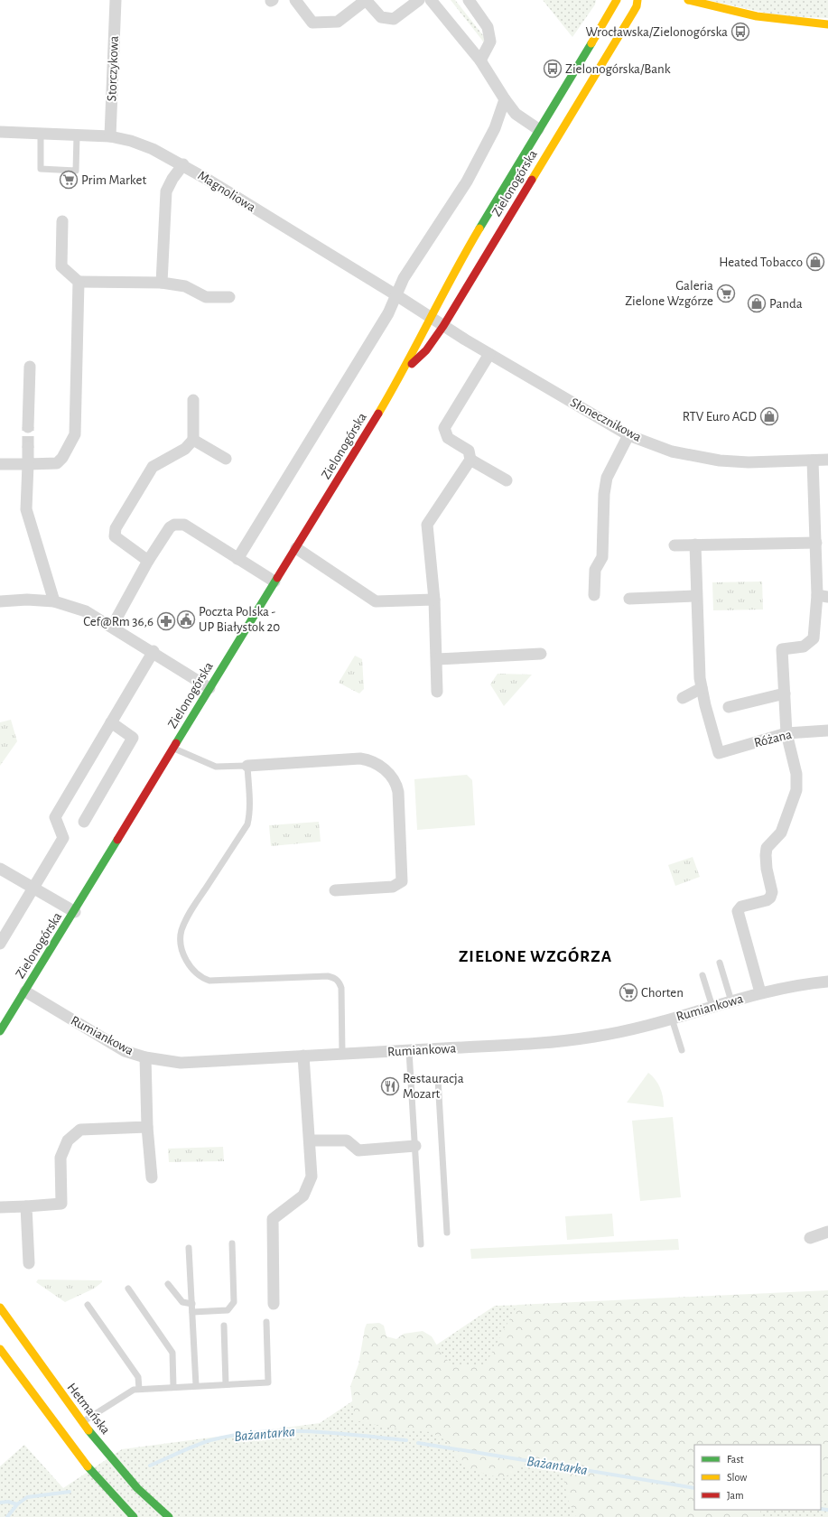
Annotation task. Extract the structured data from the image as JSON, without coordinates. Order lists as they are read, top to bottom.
{
  "streets": {
    "street": [
      "Storczykowa",
      "Zielonogórska",
      "Magnoliowa",
      "Słonecznikowa",
      "Różana",
      "Rumiankowa",
      "Hetmańska"
    ]
  },
  "crossings": [
    ["Storczykowa", "Magnoliowa"],
    ["Zielonogórska", "Magnoliowa"],
    ["Zielonogórska", "Słonecznikowa"],
    ["Zielonogórska", "Rumiankowa"],
    ["Magnoliowa", "Słonecznikowa"]
  ],
  "districts": ["ZIELONE WZGÓRZA"],
  "water": ["Bażantarka"],
  "places": {
    "bus stop": ["Wrocławska/Zielonogórska", "Zielonogórska/Bank"],
    "supermarket": ["Prim Market", "Galeria Zielone Wzgórze", "Chorten"],
    "shop": ["Heated Tobacco", "Panda", "RTV Euro AGD"],
    "public building": ["Poczta Polska - UP Białystok 20"],
    "pharmacy": ["Cef@Rm 36,6"],
    "restaurant": ["Restauracja Mozart"]
  },
  "legend": ["Fast", "Slow", "Jam"]
}
